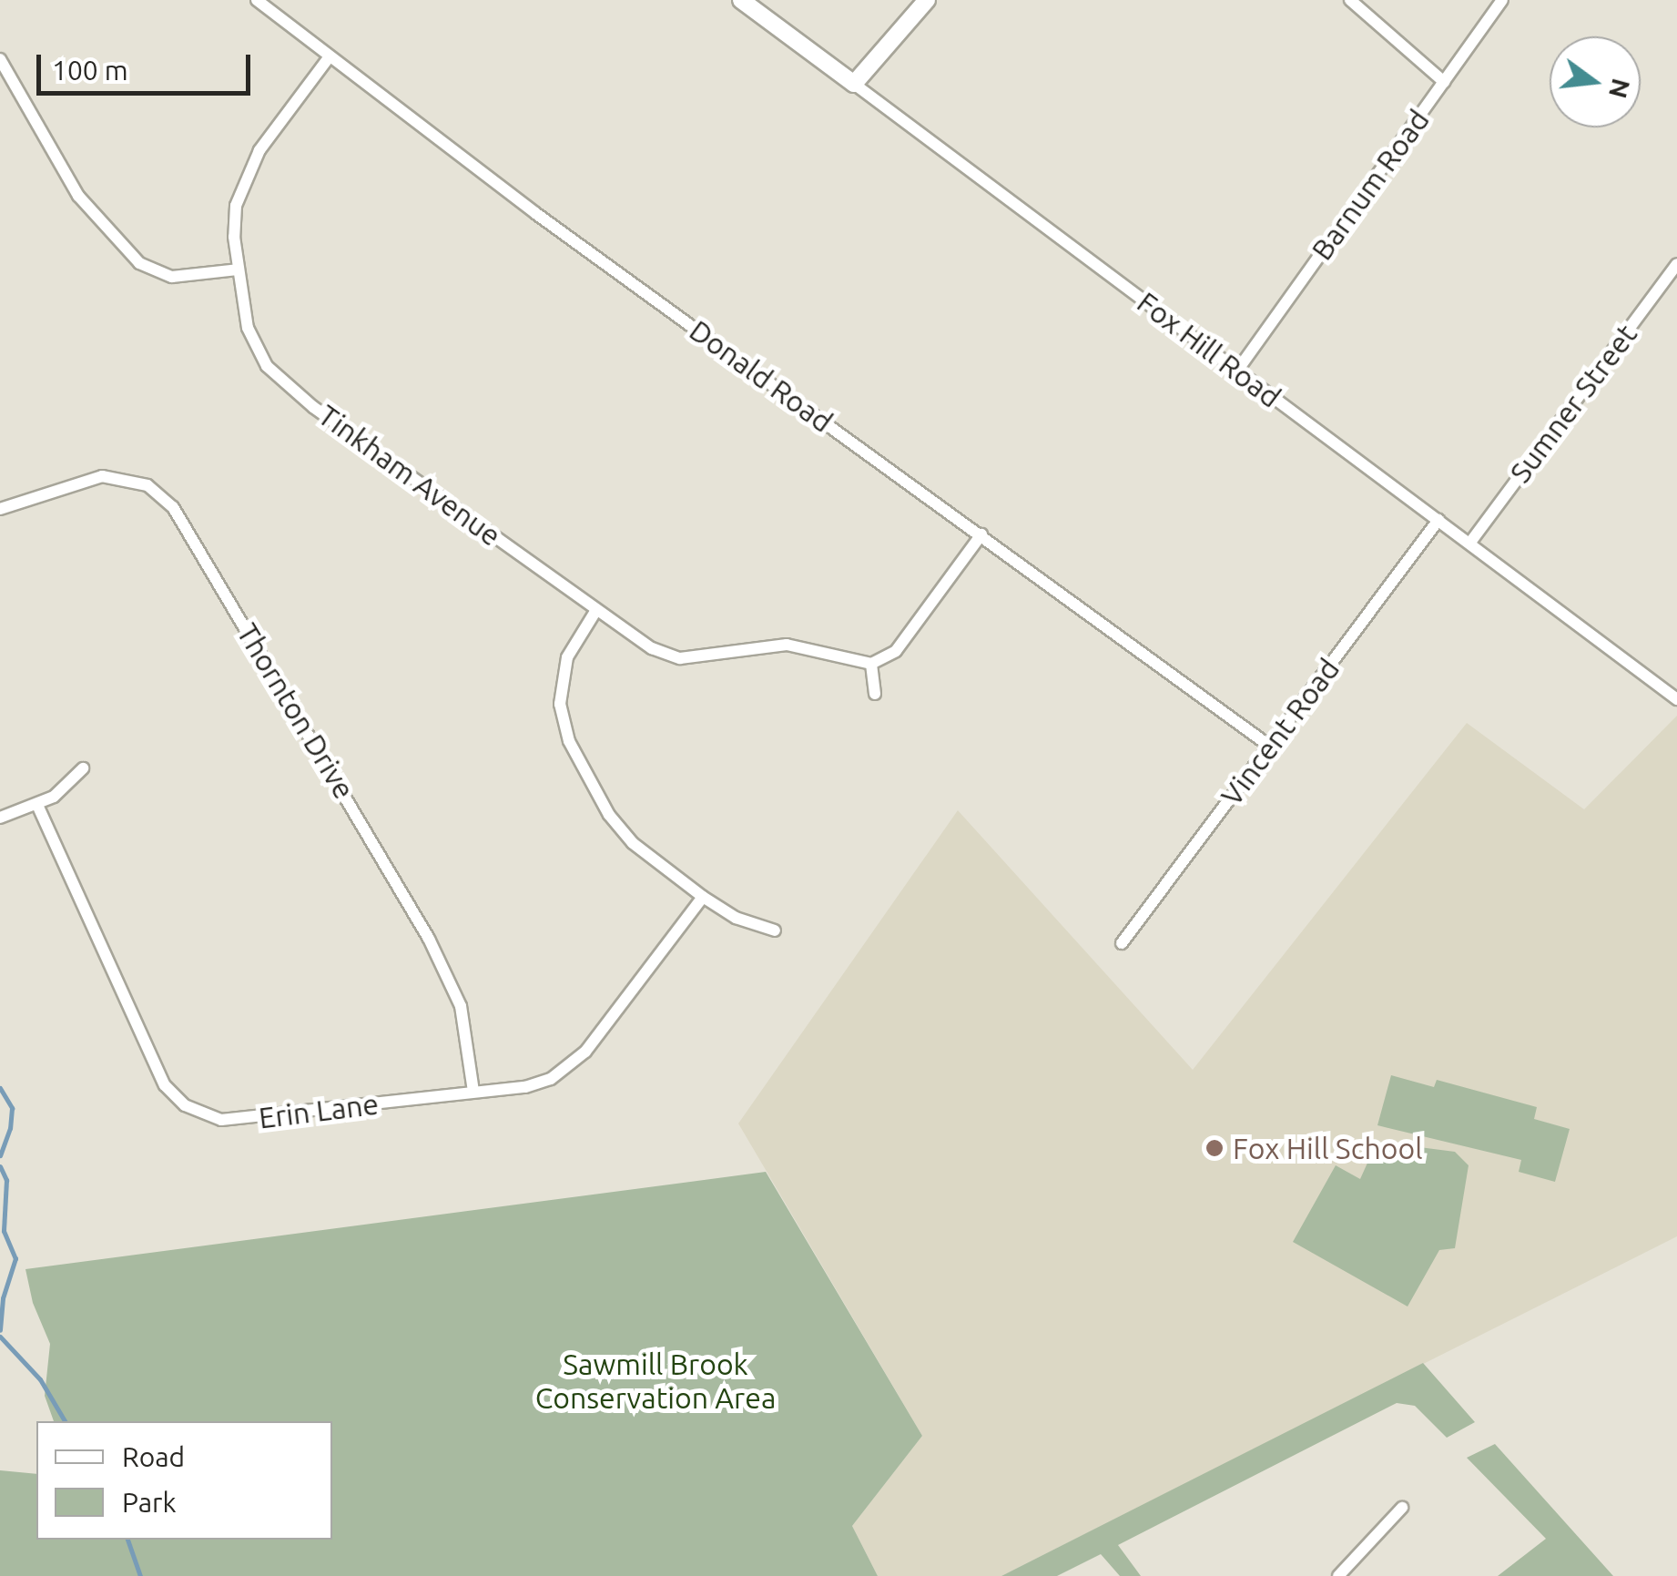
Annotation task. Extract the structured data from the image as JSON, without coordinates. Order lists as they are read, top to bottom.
{
  "streets": {
    "street": [
      "Barnum Road",
      "Fox Hill Road",
      "Donald Road",
      "Sumner Street",
      "Tinkham Avenue",
      "Thornton Drive",
      "Vincent Road",
      "Erin Lane"
    ]
  },
  "crossings": [
    ["Barnum Road", "Fox Hill Road"],
    ["Fox Hill Road", "Sumner Street"],
    ["Fox Hill Road", "Vincent Road"],
    ["Donald Road", "Tinkham Avenue"],
    ["Donald Road", "Vincent Road"],
    ["Thornton Drive", "Erin Lane"]
  ],
  "parks": ["Sawmill Brook Conservation Area"],
  "places": ["Fox Hill School"],
  "legend": ["Road", "Park"],
  "scale_bar": "100 m",
  "north": "right"
}
